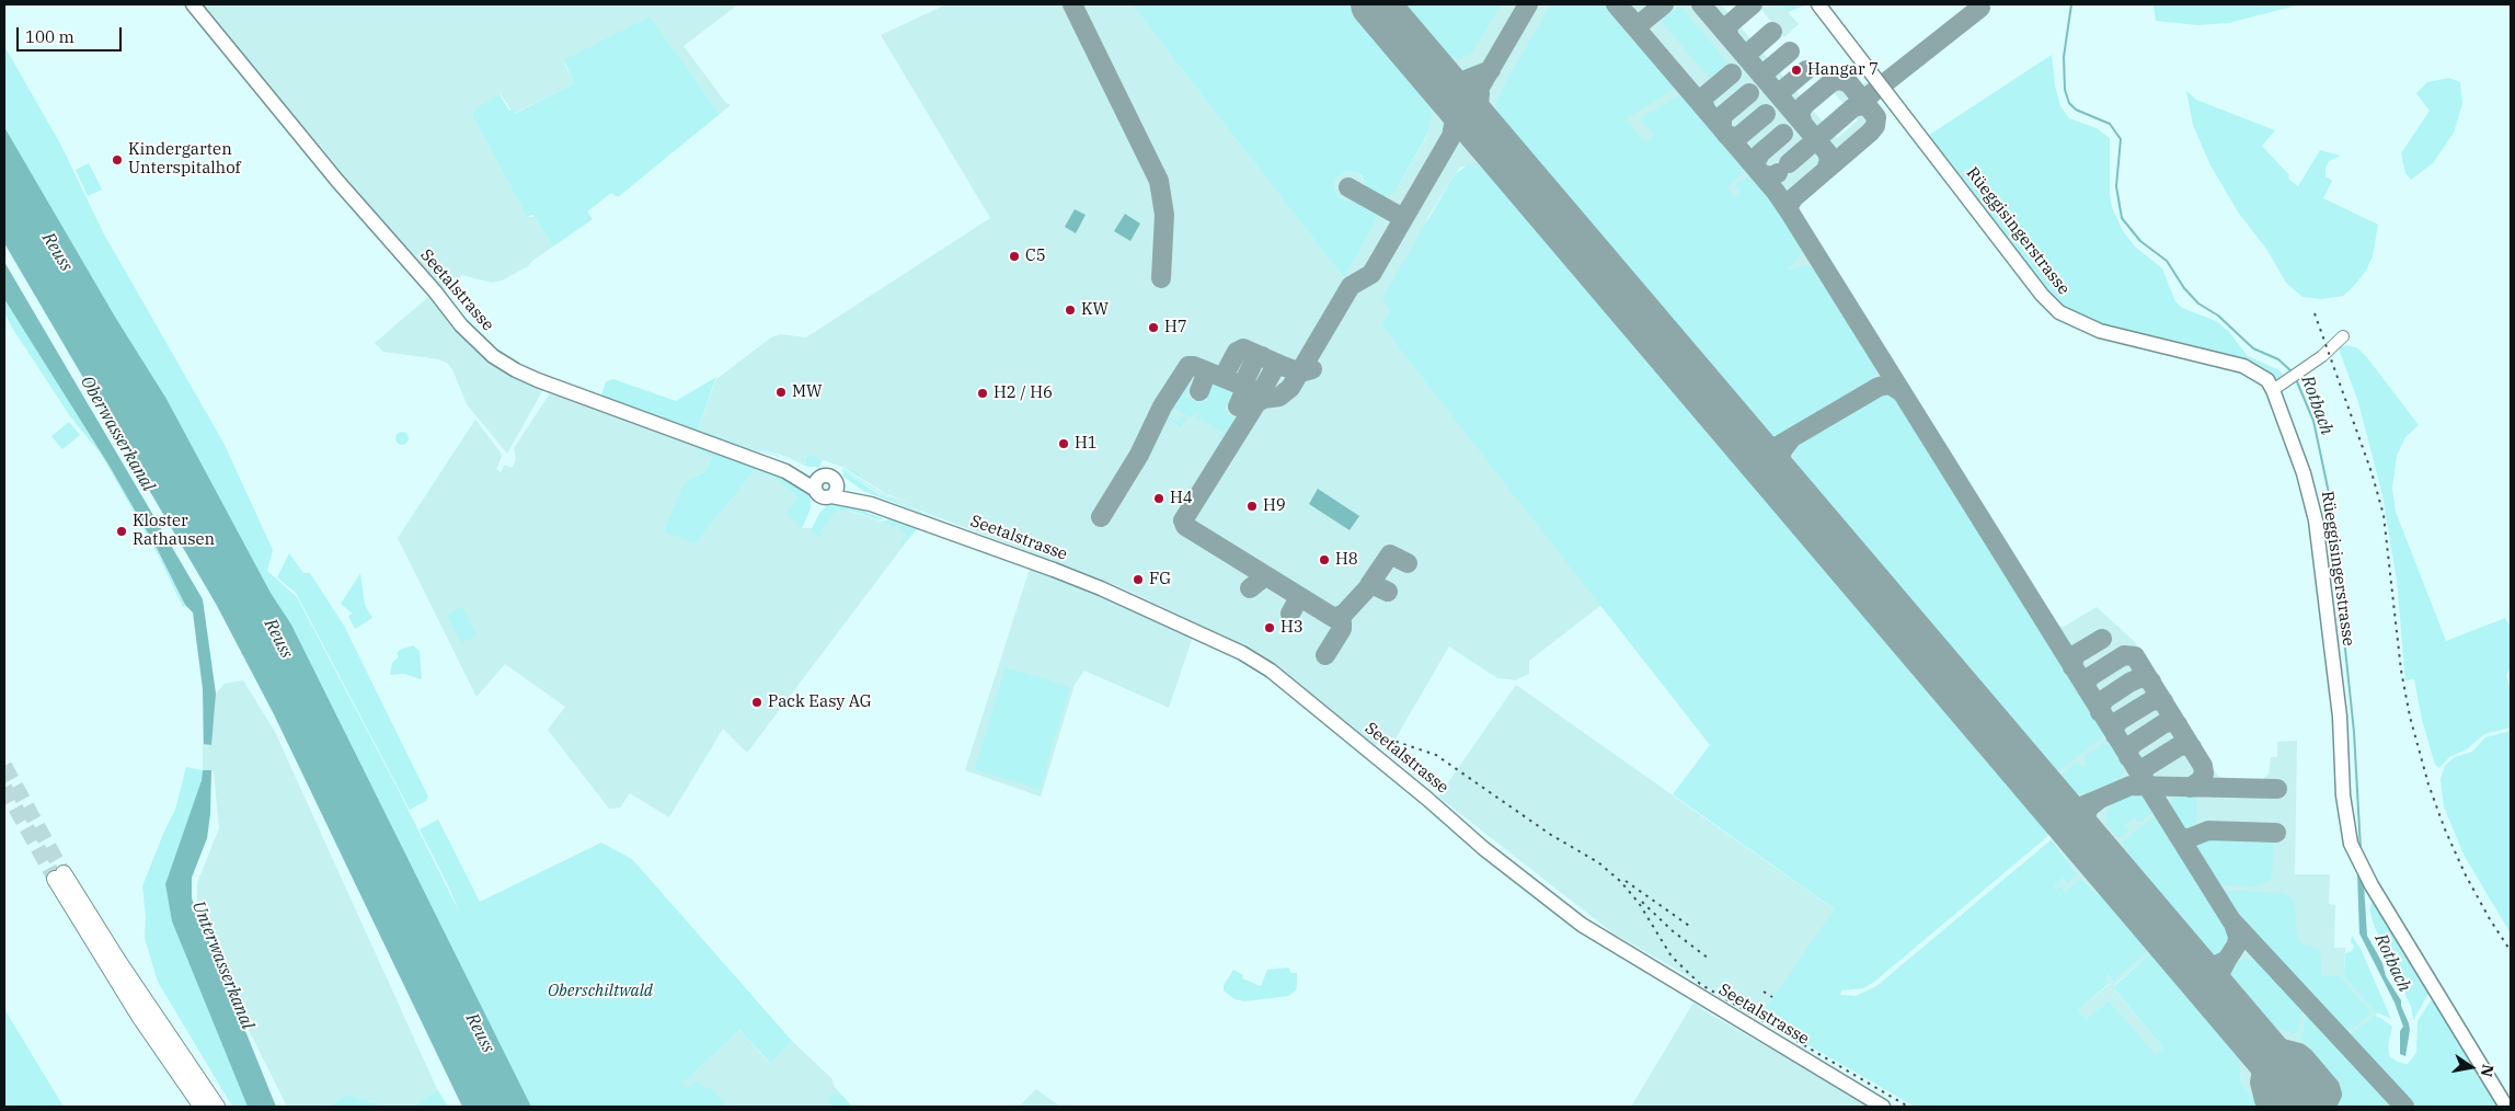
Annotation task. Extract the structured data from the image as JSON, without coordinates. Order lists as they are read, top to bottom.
{
  "streets": {
    "main road": ["Rüeggisingerstrasse", "Seetalstrasse"]
  },
  "water": [
    "Reuss",
    "Rotbach",
    "Oberwasserkanal",
    "Unterwasserkanal"
  ],
  "parks": ["Oberschiltwald"],
  "places": [
    "Hangar 7",
    "Kindergarten Unterspitalhof",
    "C5",
    "KW",
    "H7",
    "MW",
    "H2 / H6",
    "H1",
    "H4",
    "H9",
    "Kloster Rathausen",
    "H8",
    "FG",
    "H3",
    "Pack Easy AG"
  ],
  "scale_bar": "100 m",
  "north": "right"
}
